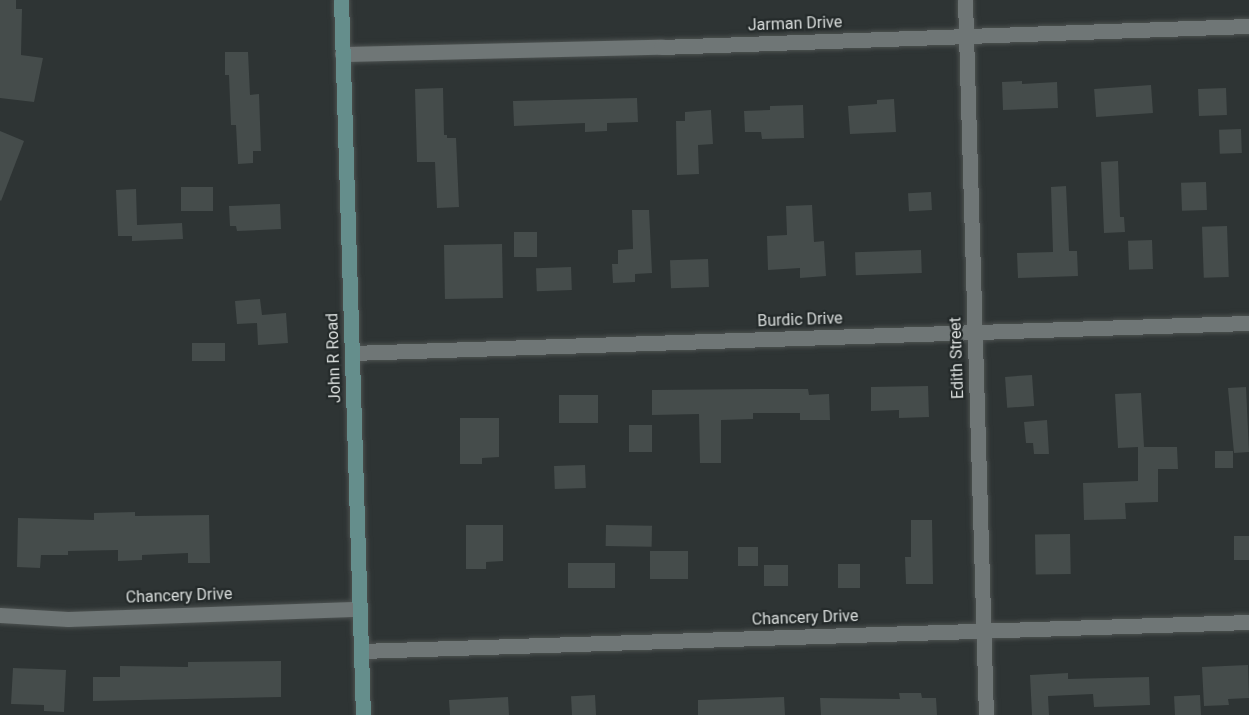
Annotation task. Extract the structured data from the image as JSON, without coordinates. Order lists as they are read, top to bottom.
{
  "streets": {
    "main road": ["John R Road"],
    "street": [
      "Jarman Drive",
      "Burdic Drive",
      "Edith Street",
      "Chancery Drive"
    ]
  },
  "crossings": [
    ["Jarman Drive", "John R Road"],
    ["Jarman Drive", "Edith Street"],
    ["Burdic Drive", "John R Road"],
    ["Burdic Drive", "Edith Street"],
    ["John R Road", "Chancery Drive"],
    ["Edith Street", "Chancery Drive"]
  ]
}
